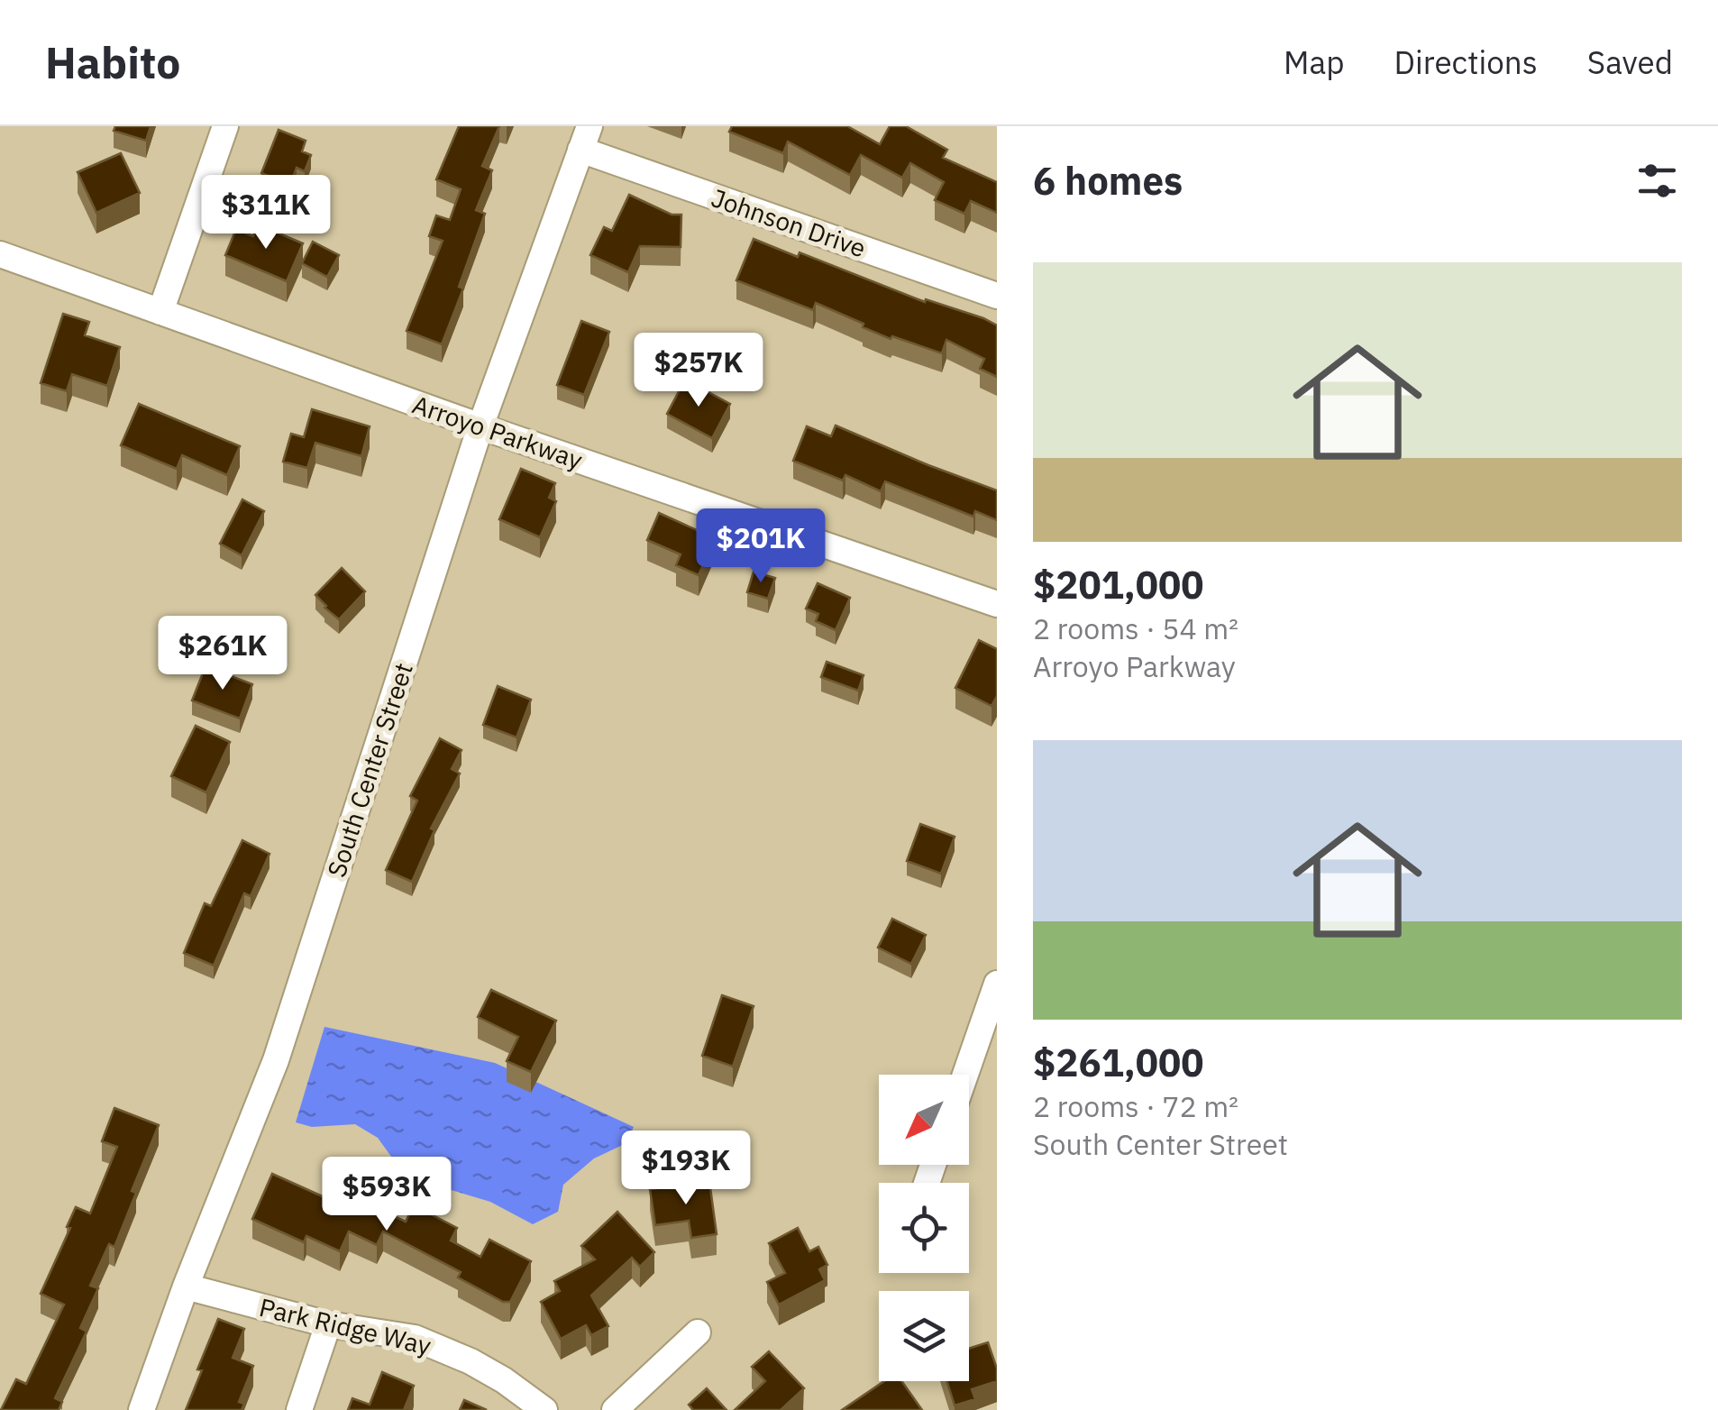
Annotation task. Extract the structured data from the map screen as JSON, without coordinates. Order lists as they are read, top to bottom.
{
  "streets": {
    "street": [
      "Johnson Drive",
      "Arroyo Parkway",
      "South Center Street",
      "Park Ridge Way"
    ]
  },
  "crossings": [
    ["Johnson Drive", "South Center Street"],
    ["Arroyo Parkway", "South Center Street"],
    ["South Center Street", "Park Ridge Way"]
  ],
  "north": "bottom left",
  "page": {
    "header": "Habito",
    "nav": ["Map", "Directions", "Saved"],
    "heading": "6 homes",
    "price": [
      "$311K",
      "$257K",
      "$201K",
      "$261K",
      "$193K",
      "$593K"
    ],
    "list": [
      {
        "name": "$201,000",
        "note": "2 rooms · 54 m² · Arroyo Parkway"
      },
      {
        "name": "$261,000",
        "note": "2 rooms · 72 m² · South Center Street"
      }
    ]
  }
}
